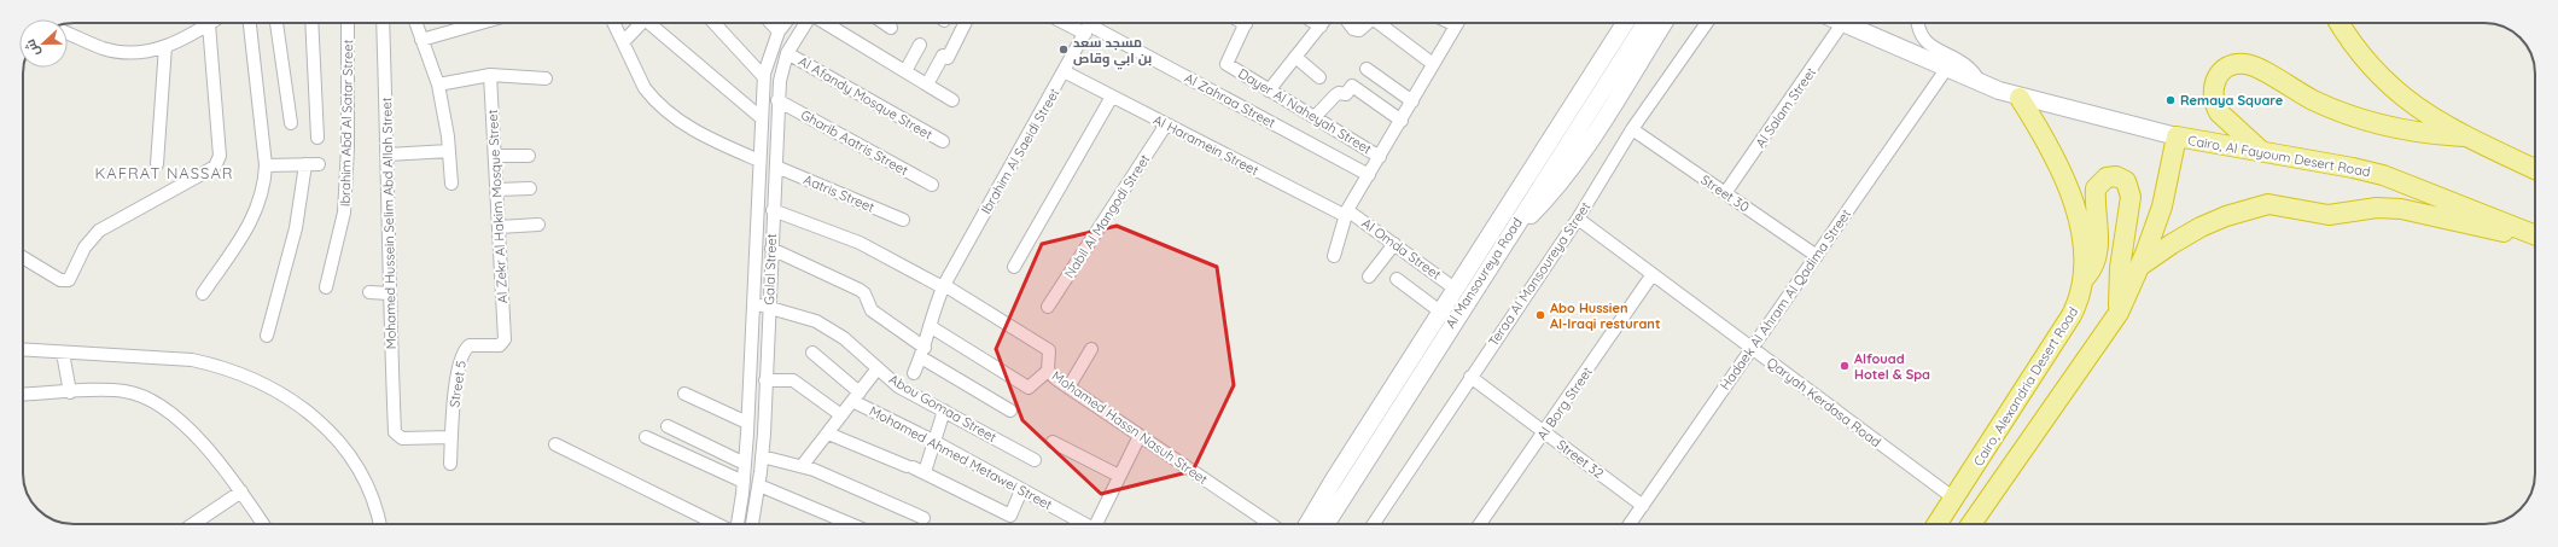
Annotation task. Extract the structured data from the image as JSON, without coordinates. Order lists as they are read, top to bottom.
{
  "streets": {
    "highway": ["Cairo, Al Fayoum Desert Road", "Cairo, Alexandria Desert Road"],
    "main road": ["Al Mansoureya Road"],
    "street": [
      "Al Afandy Mosque Street",
      "Al Zahraa Street",
      "Al Salam Street",
      "Dayer Al Naheyah Street",
      "Ibrahim Abd Al Satar Street",
      "Gharib Aatris Street",
      "Al Haramein Street",
      "Ibrahim Al Saeidi Street",
      "Aatris Street",
      "Street 30",
      "Al Zekr Al Hakim Mosque Street",
      "Nabil Al Mangodi Street",
      "Mohamed Hussein Selim Abd Allah Street",
      "Al Omda Street",
      "Galal Street",
      "Teraa Al Mansoureya Street",
      "Hadaek Al Ahram Al Qadima Street",
      "Street 5",
      "Qaryah Kerdasa Road",
      "Al Borg Street",
      "Abou Gomaa Street",
      "Mohamed Hassn Nasuh Street",
      "Mohamed Ahmed Metawei Street",
      "Street 32"
    ]
  },
  "crossings": [
    ["Al Afandy Mosque Street", "Galal Street"],
    ["Al Zahraa Street", "Ibrahim Al Saeidi Street"],
    ["Al Salam Street", "Street 30"],
    ["Gharib Aatris Street", "Galal Street"],
    ["Al Haramein Street", "Ibrahim Al Saeidi Street"],
    ["Al Haramein Street", "Nabil Al Mangodi Street"],
    ["Al Haramein Street", "Al Omda Street"],
    ["Ibrahim Al Saeidi Street", "Mohamed Hassn Nasuh Street"],
    ["Aatris Street", "Galal Street"],
    ["Street 30", "Teraa Al Mansoureya Street"],
    ["Street 30", "Hadaek Al Ahram Al Qadima Street"],
    ["Al Zekr Al Hakim Mosque Street", "Street 5"],
    ["Mohamed Hussein Selim Abd Allah Street", "Street 5"],
    ["Al Omda Street", "Al Mansoureya Road"],
    ["Galal Street", "Abou Gomaa Street"],
    ["Galal Street", "Mohamed Hassn Nasuh Street"],
    ["Teraa Al Mansoureya Street", "Qaryah Kerdasa Road"],
    ["Teraa Al Mansoureya Street", "Street 32"],
    ["Hadaek Al Ahram Al Qadima Street", "Qaryah Kerdasa Road"],
    ["Hadaek Al Ahram Al Qadima Street", "Street 32"],
    ["Cairo, Alexandria Desert Road", "Qaryah Kerdasa Road"],
    ["Qaryah Kerdasa Road", "Al Borg Street"],
    ["Al Borg Street", "Street 32"]
  ],
  "districts": ["KAFRAT NASSAR"],
  "places": [
    "مسجد سعد بن ابي وقاص",
    "Remaya Square",
    "Abo Hussien Al-Iraqi resturant",
    "Alfouad Hotel & Spa"
  ],
  "north": "left"
}
